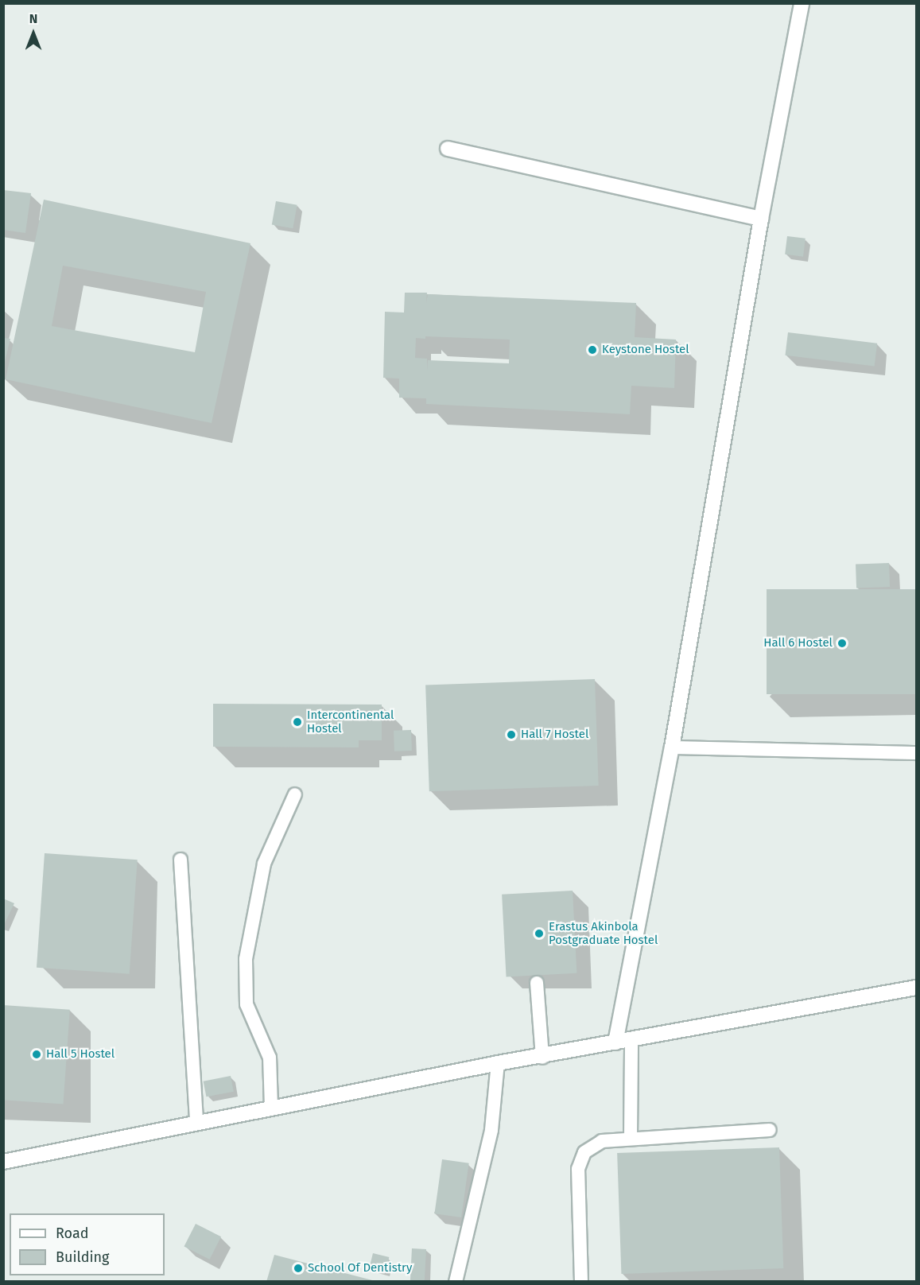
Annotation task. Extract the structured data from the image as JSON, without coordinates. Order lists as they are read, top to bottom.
{
  "places": [
    "Keystone Hostel",
    "Hall 6 Hostel",
    "Intercontinental Hostel",
    "Hall 7 Hostel",
    "Erastus Akinbola Postgraduate Hostel",
    "Hall 5 Hostel",
    "School Of Dentistry"
  ],
  "legend": ["Road", "Building"],
  "north": "top"
}
